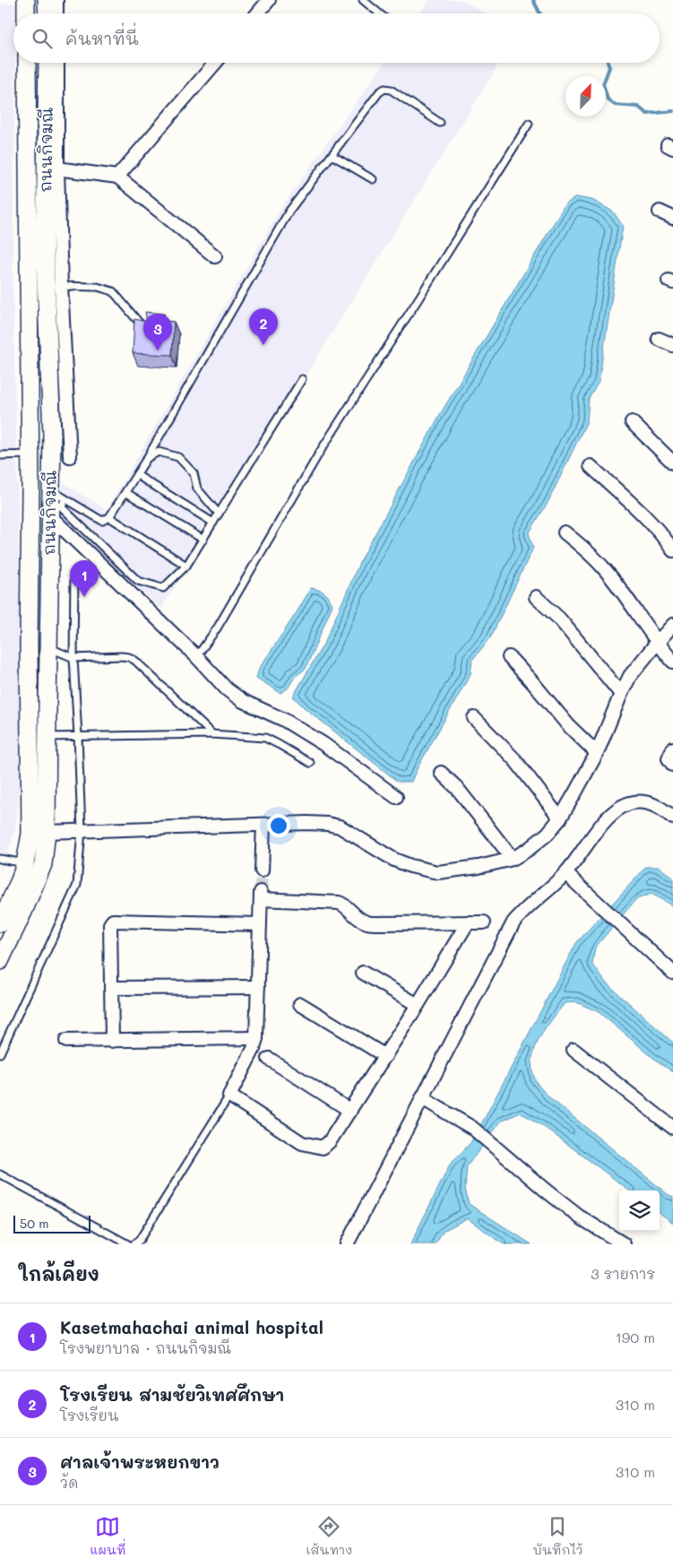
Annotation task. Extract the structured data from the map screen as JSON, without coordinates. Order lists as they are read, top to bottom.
{
  "streets": {
    "main road": ["ถนนกิจมณี"]
  },
  "scale_bar": "50 m",
  "north": "top right",
  "page": {
    "search": "ค้นหาที่นี่",
    "pins": ["2", "3", "1"],
    "scale": "50 m",
    "heading": ["ใกล้เคียง", "3 รายการ"],
    "list": [
      {
        "mark": "1",
        "name": "Kasetmahachai animal hospital",
        "note": "โรงพยาบาล · ถนนกิจมณี",
        "value": "190 m"
      },
      {
        "mark": "2",
        "name": "โรงเรียน สามชัยวิเทศศึกษา",
        "note": "โรงเรียน",
        "value": "310 m"
      },
      {
        "mark": "3",
        "name": "ศาลเจ้าพระหยกขาว",
        "note": "วัด",
        "value": "310 m"
      }
    ],
    "nav": ["แผนที่", "เส้นทาง", "บันทึกไว้"]
  }
}
